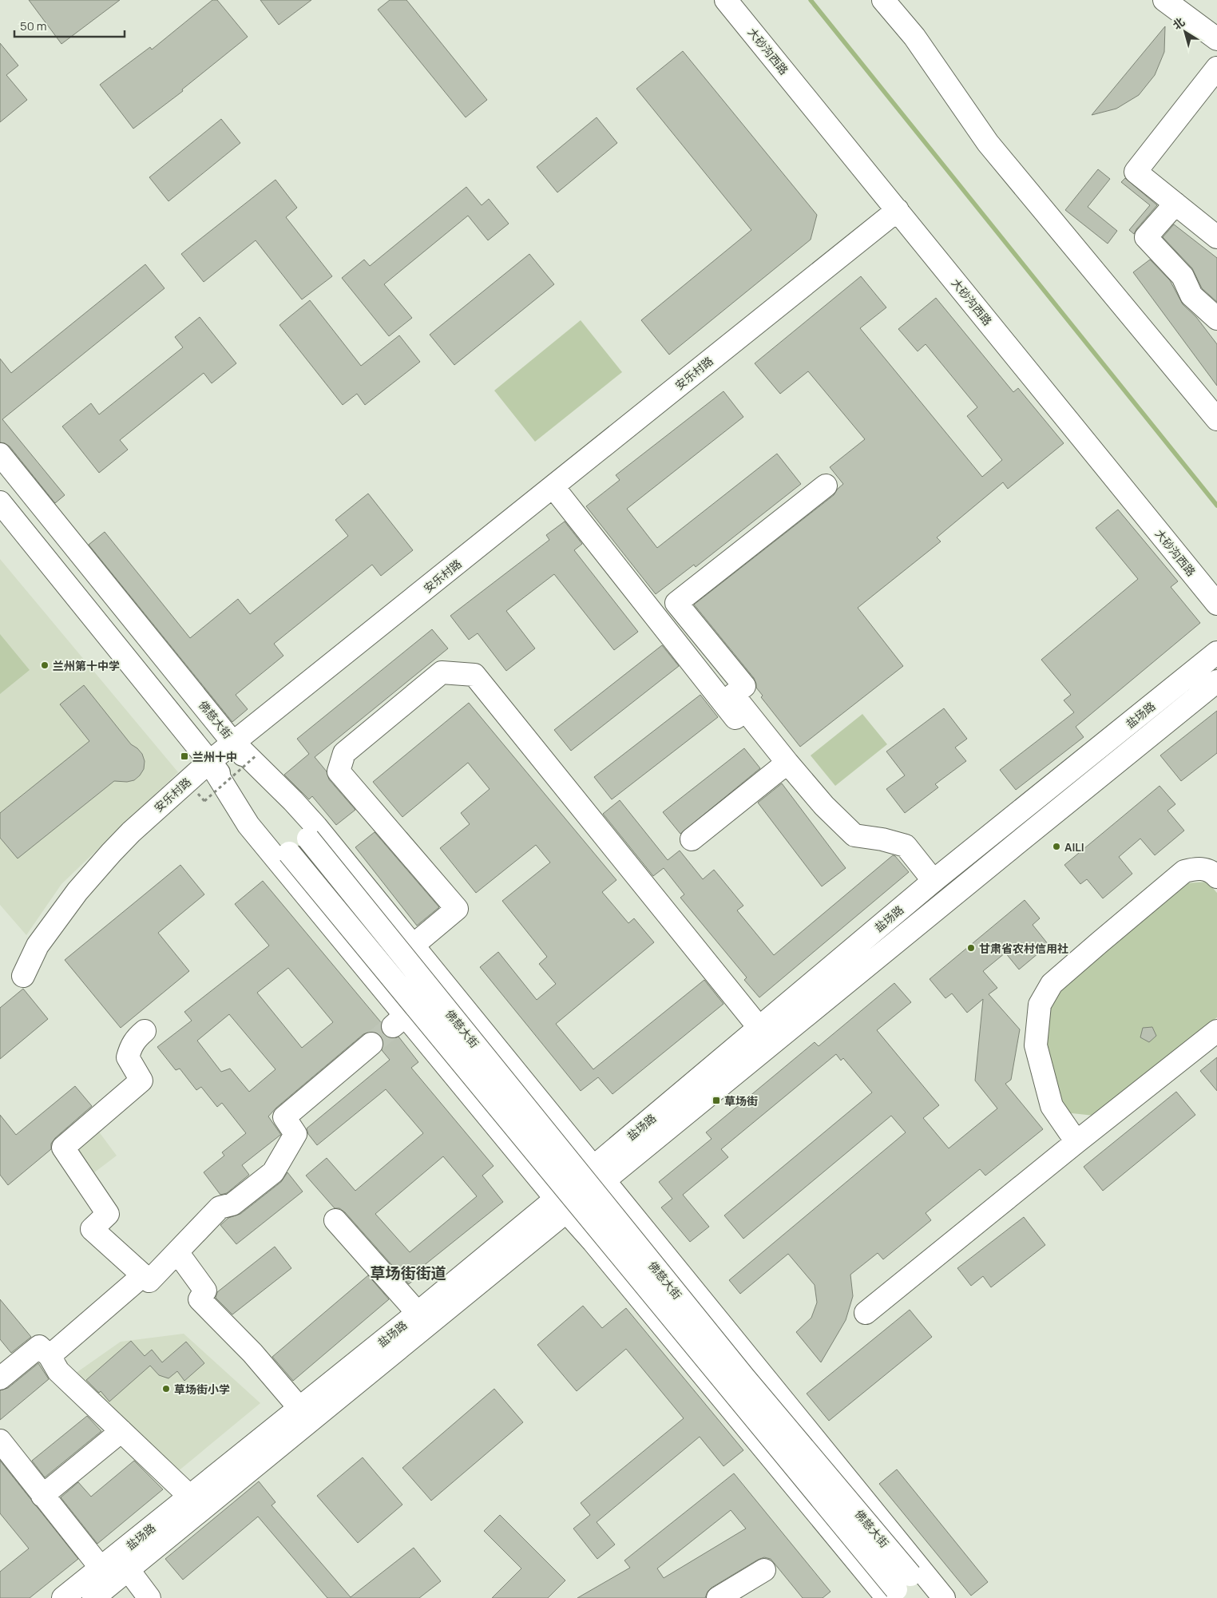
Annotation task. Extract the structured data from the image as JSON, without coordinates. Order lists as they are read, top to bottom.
{
  "streets": {
    "main road": [
      "大砂沟西路",
      "安乐村路",
      "盐场路",
      "佛慈大街"
    ]
  },
  "crossings": [
    ["大砂沟西路", "安乐村路"],
    ["安乐村路", "佛慈大街"]
  ],
  "districts": ["草场街街道"],
  "places": {
    "other": [
      "兰州第十中学",
      "AILI",
      "甘肃省农村信用社",
      "草场街小学"
    ],
    "transit": ["兰州十中", "草场街"]
  },
  "scale_bar": "50 m",
  "north": "top left"
}
